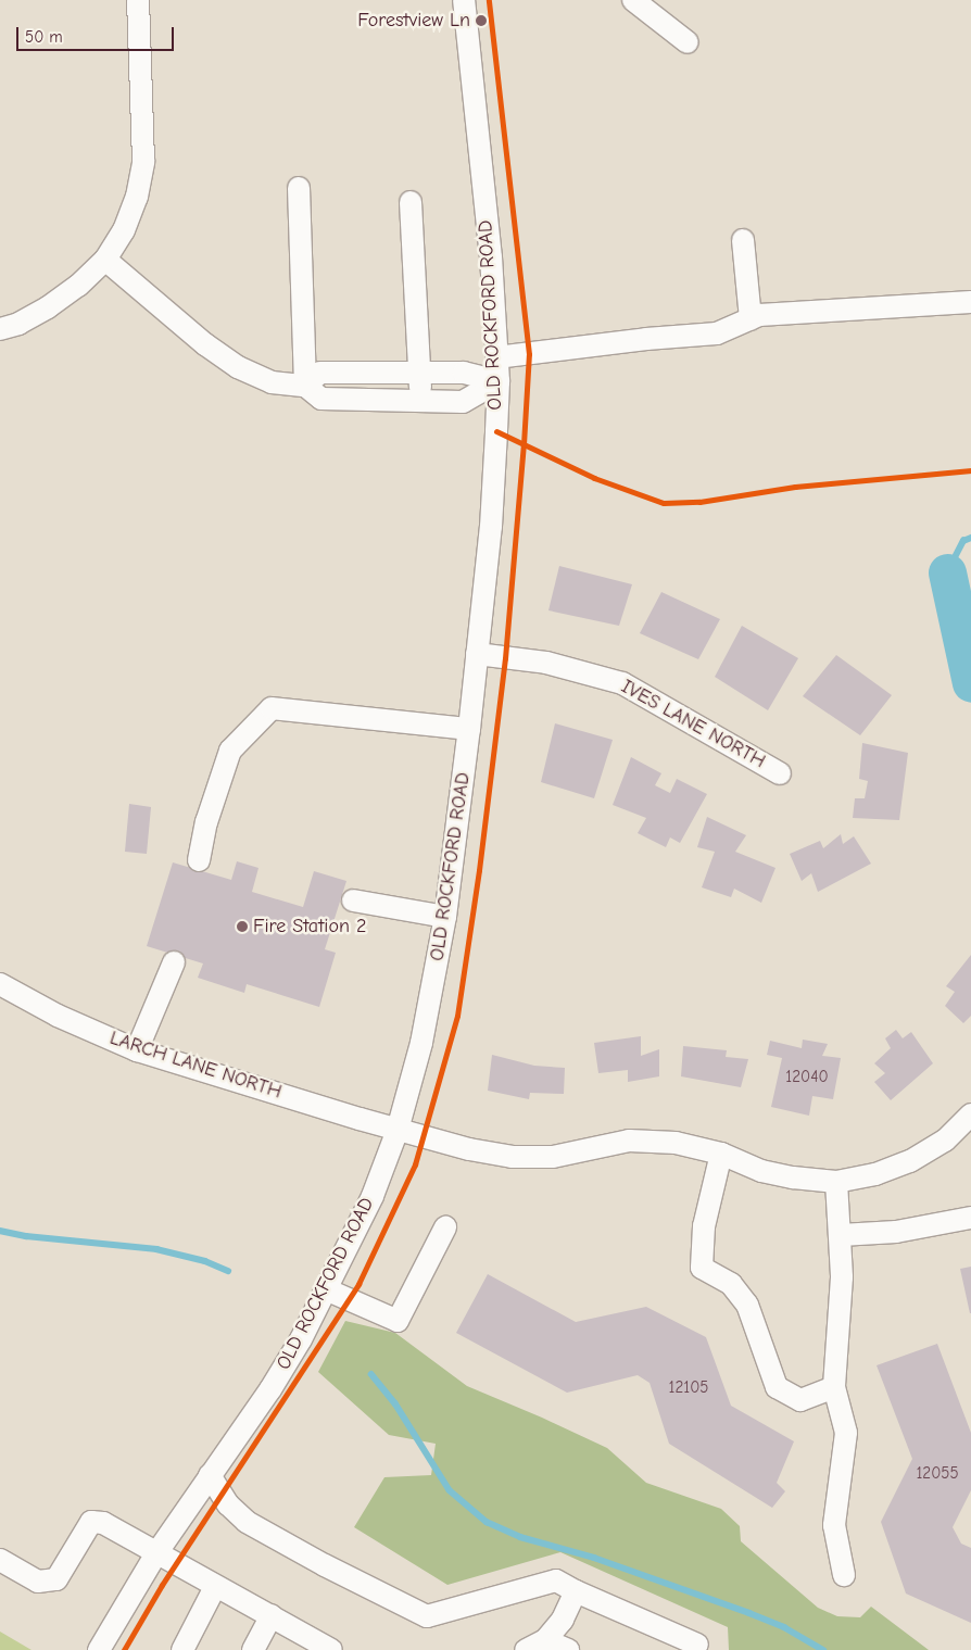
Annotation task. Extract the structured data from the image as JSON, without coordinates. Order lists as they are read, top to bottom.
{
  "streets": {
    "street": ["OLD ROCKFORD ROAD", "IVES LANE NORTH", "LARCH LANE NORTH"]
  },
  "crossings": [
    ["OLD ROCKFORD ROAD", "IVES LANE NORTH"],
    ["OLD ROCKFORD ROAD", "LARCH LANE NORTH"]
  ],
  "places": ["Forestview Ln", "Fire Station 2"],
  "house_numbers": ["12040", "12105", "12055"],
  "scale_bar": "50 m"
}
